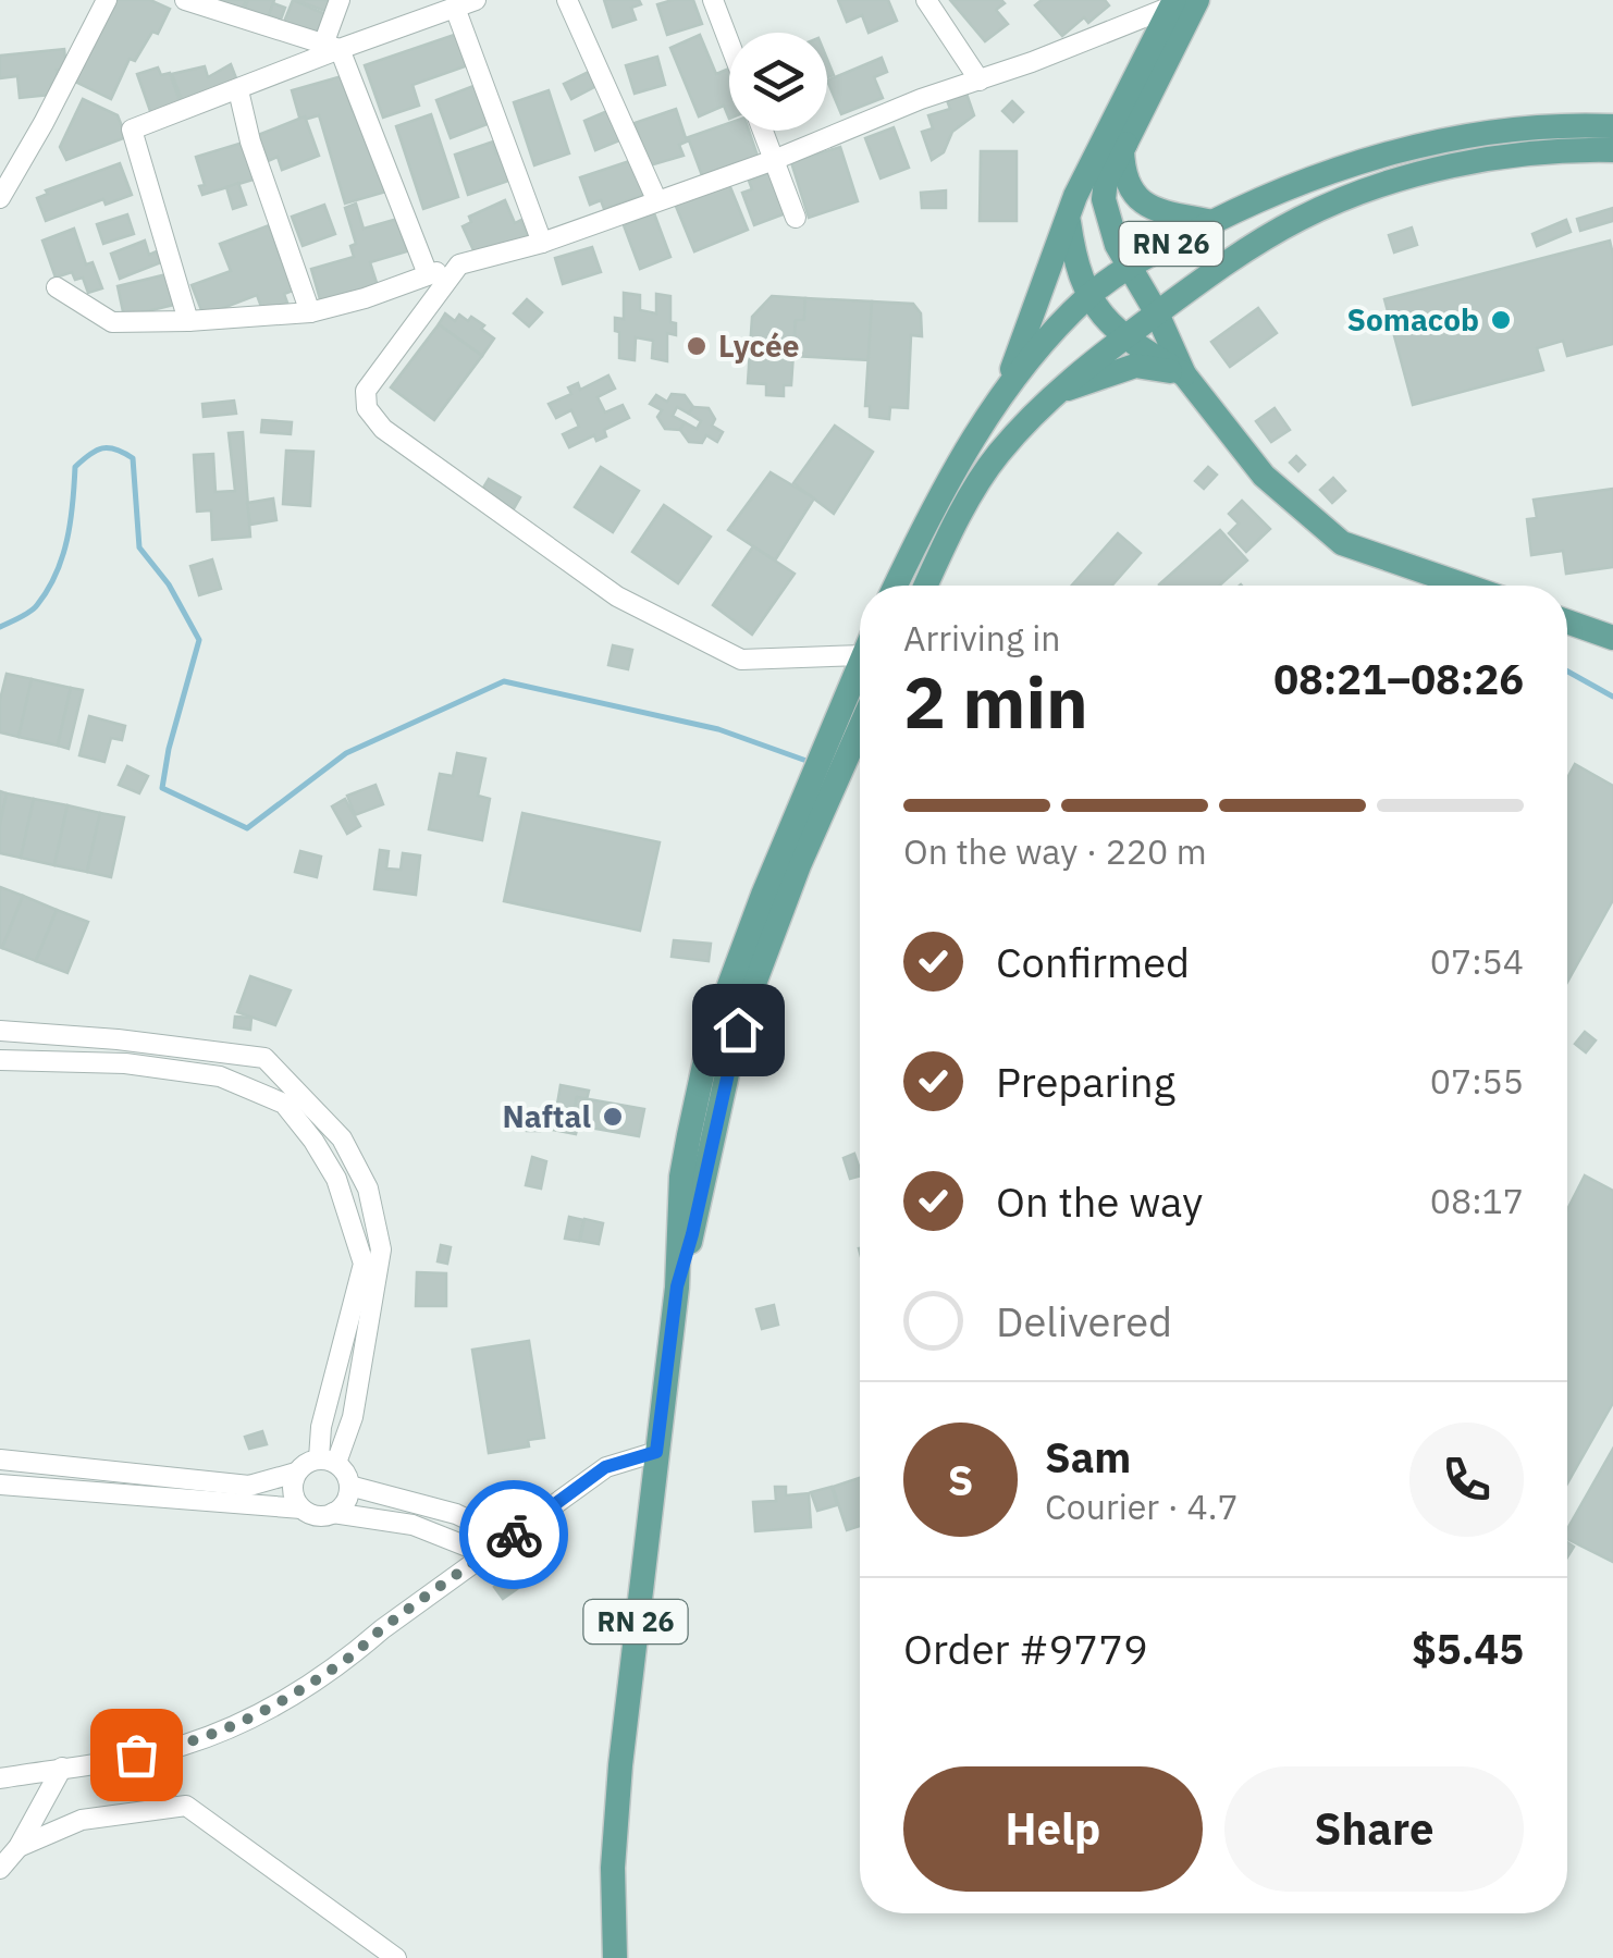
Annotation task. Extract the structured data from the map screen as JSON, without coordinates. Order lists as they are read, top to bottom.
{
  "streets": {
    "main road": ["RN 26"]
  },
  "places": ["Somacob", "Lycée", "Naftal"],
  "page": {
    "heading": ["2 min", "Arriving in", "08:21–08:26"],
    "panel": [
      "Sam",
      "Courier · 4.7",
      "Order #9779",
      "$5.45"
    ],
    "bar": "On the way · 220 m",
    "list": [
      ["Confirmed", "07:54"],
      ["Preparing", "07:55"],
      ["On the way", "08:17"],
      "Delivered"
    ],
    "round": "S",
    "buttons": ["Help", "Share"]
  }
}
